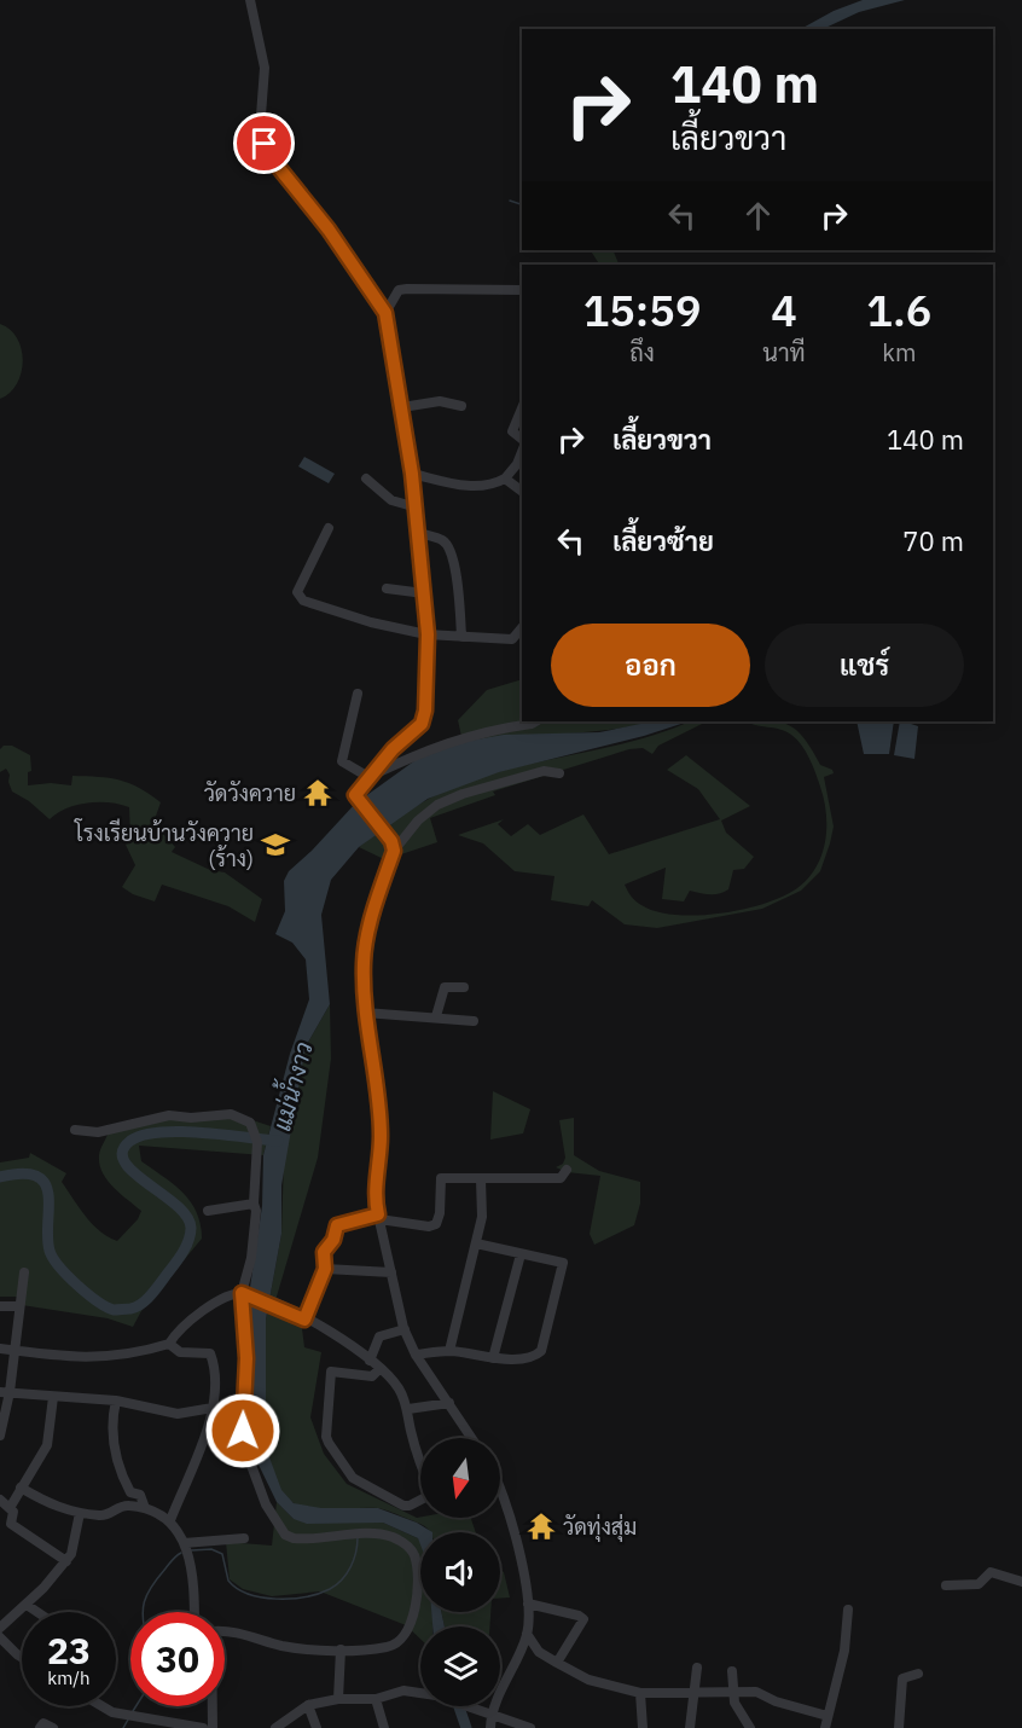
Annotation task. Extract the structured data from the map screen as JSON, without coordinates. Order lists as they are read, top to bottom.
{
  "water": ["แม่น้ำงาว"],
  "places": {
    "temple": ["วัดวังควาย", "วัดทุ่งสุ่ม"],
    "school or university": ["โรงเรียนบ้านวังควาย (ร้าง)"]
  },
  "north": "bottom",
  "page": {
    "turn": ["140 m", "เลี้ยวขวา"],
    "eta": [
      "15:59",
      "ถึง",
      "4",
      "นาที",
      "1.6",
      "km"
    ],
    "list": [
      {
        "name": "เลี้ยวขวา",
        "value": "140 m"
      },
      {
        "name": "เลี้ยวซ้าย",
        "value": "70 m"
      }
    ],
    "buttons": ["ออก", "แชร์"],
    "speed": "23 km/h",
    "limit": "30"
  }
}
